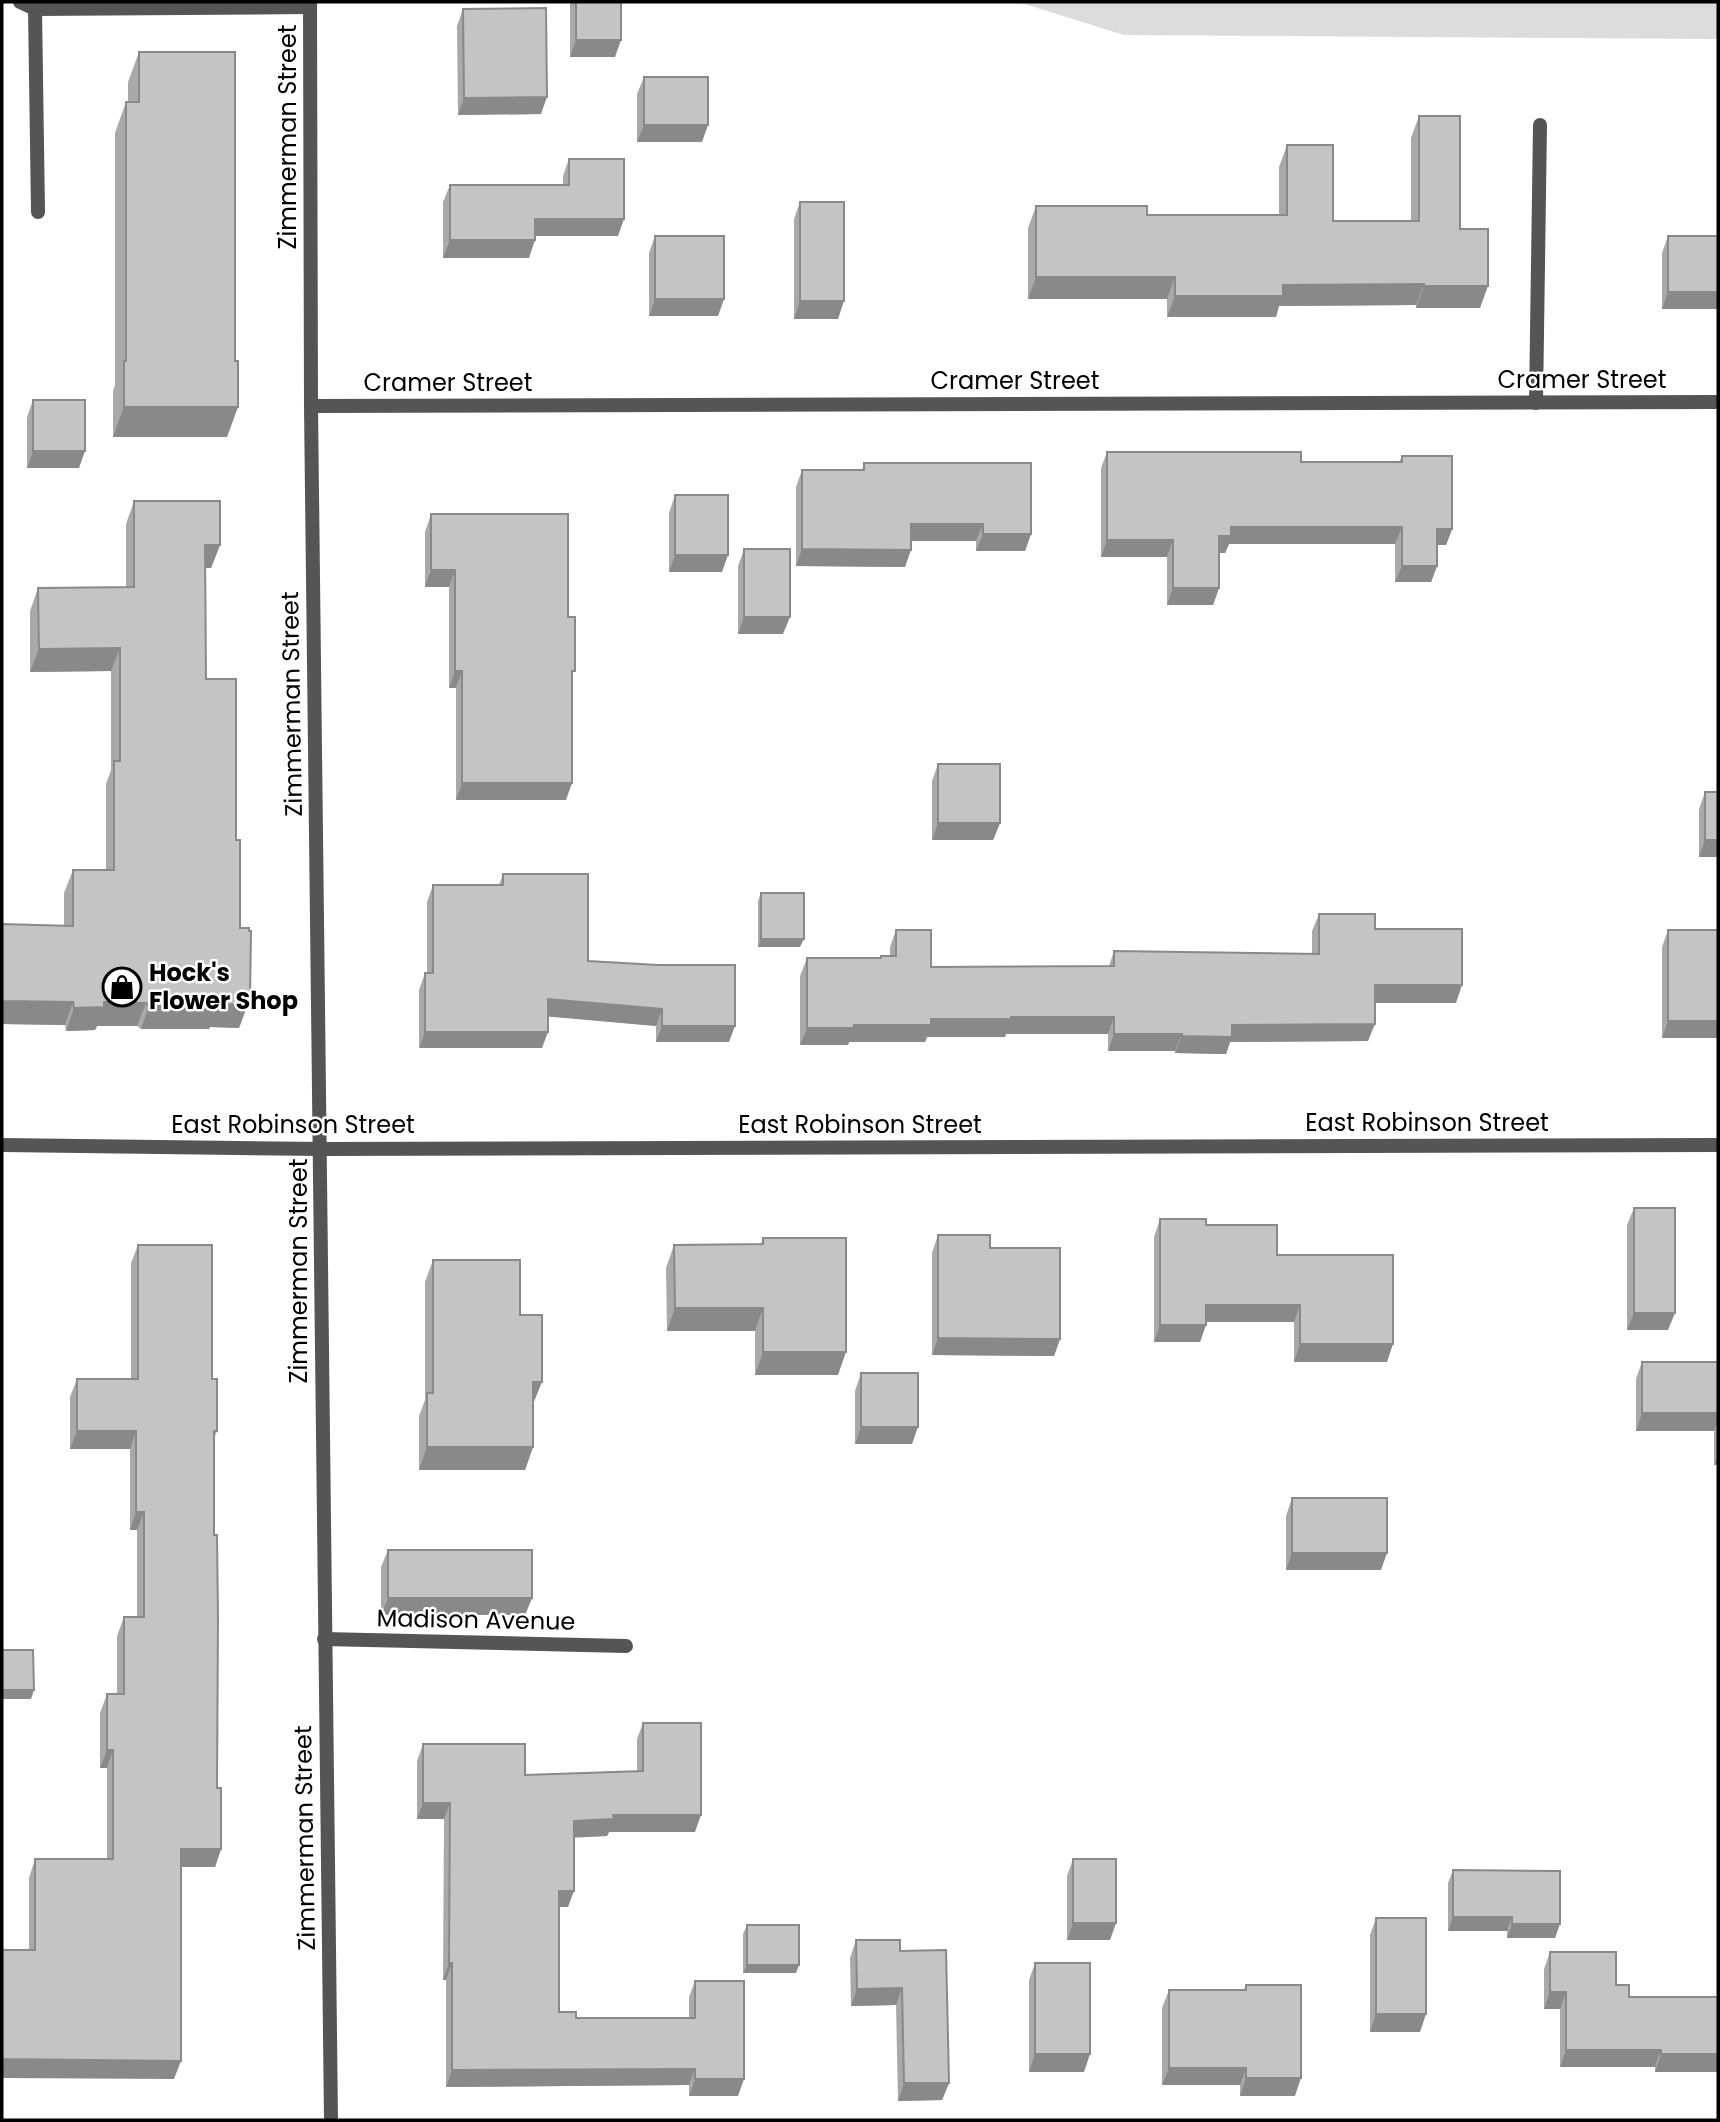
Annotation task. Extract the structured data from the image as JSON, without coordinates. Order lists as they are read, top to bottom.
{
  "streets": {
    "street": [
      "Zimmerman Street",
      "Cramer Street",
      "East Robinson Street",
      "Madison Avenue"
    ]
  },
  "crossings": [
    ["Zimmerman Street", "Cramer Street"],
    ["Zimmerman Street", "East Robinson Street"],
    ["Zimmerman Street", "Madison Avenue"]
  ],
  "places": {
    "shop": ["Hock's Flower Shop"]
  }
}
